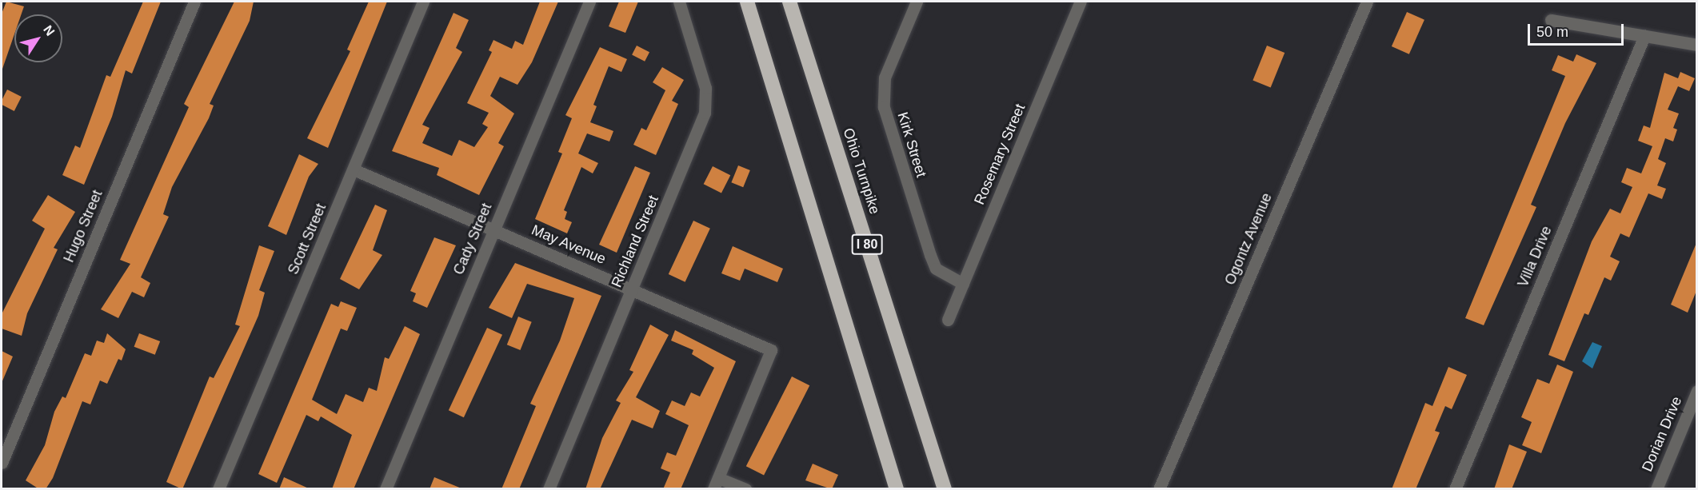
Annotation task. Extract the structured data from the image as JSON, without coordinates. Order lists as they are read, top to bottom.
{
  "streets": {
    "highway": ["Ohio Turnpike", "I 80"],
    "street": [
      "Kirk Street",
      "Rosemary Street",
      "Hugo Street",
      "Scott Street",
      "Cady Street",
      "Ogontz Avenue",
      "Richland Street",
      "May Avenue",
      "Villa Drive",
      "Dorian Drive"
    ]
  },
  "crossings": [
    ["Kirk Street", "Rosemary Street"],
    ["Scott Street", "May Avenue"],
    ["Cady Street", "May Avenue"],
    ["Richland Street", "May Avenue"]
  ],
  "scale_bar": "50 m",
  "north": "top right"
}
